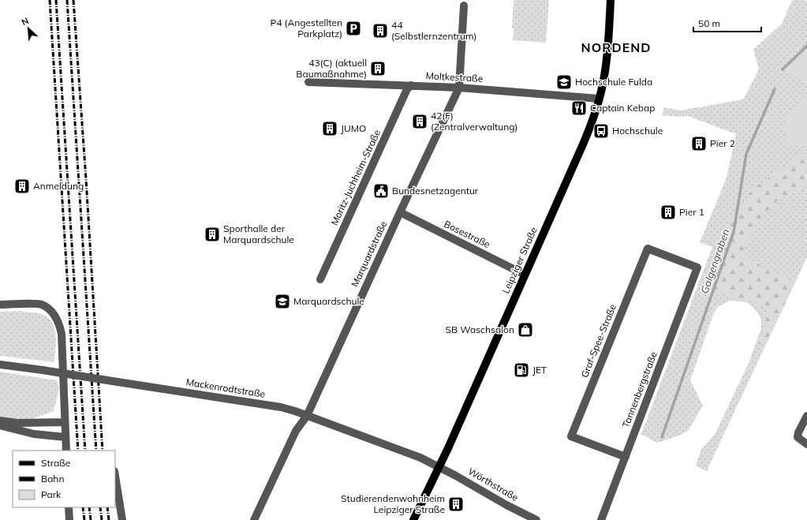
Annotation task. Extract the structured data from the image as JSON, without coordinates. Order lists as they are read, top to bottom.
{
  "streets": {
    "main road": ["Leipziger Straße"],
    "street": [
      "Moltkestraße",
      "Moritz-Juchheim-Straße",
      "Bosestraße",
      "Marquardstraße",
      "Graf-Spee-Straße",
      "Mackenrodtstraße",
      "Tannenbergstraße",
      "Wörthstraße"
    ]
  },
  "crossings": [
    ["Moltkestraße", "Moritz-Juchheim-Straße"],
    ["Moltkestraße", "Marquardstraße"],
    ["Moltkestraße", "Leipziger Straße"],
    ["Bosestraße", "Marquardstraße"],
    ["Bosestraße", "Leipziger Straße"],
    ["Marquardstraße", "Mackenrodtstraße"],
    ["Leipziger Straße", "Mackenrodtstraße"],
    ["Leipziger Straße", "Wörthstraße"],
    ["Graf-Spee-Straße", "Tannenbergstraße"],
    ["Mackenrodtstraße", "Wörthstraße"]
  ],
  "districts": ["NORDEND"],
  "water": ["Galgengraben"],
  "places": {
    "parking": ["P4 (Angestellten Parkplatz)"],
    "building": [
      "44 (Selbstlernzentrum)",
      "43(C) (aktuell Baumaßnahme)",
      "42(F) (Zentralverwaltung)",
      "JUMO",
      "Pier 2",
      "Anmeldung",
      "Pier 1",
      "Sporthalle der Marquardschule",
      "Studierendenwohnheim Leipziger Straße"
    ],
    "school or university": ["Hochschule Fulda", "Marquardschule"],
    "restaurant": ["Captain Kebap"],
    "bus stop": ["Hochschule"],
    "public building": ["Bundesnetzagentur"],
    "shop": ["SB Waschsalon"],
    "fuel station": ["JET"]
  },
  "legend": ["Straße", "Bahn", "Park"],
  "scale_bar": "50 m",
  "north": "top left"
}
